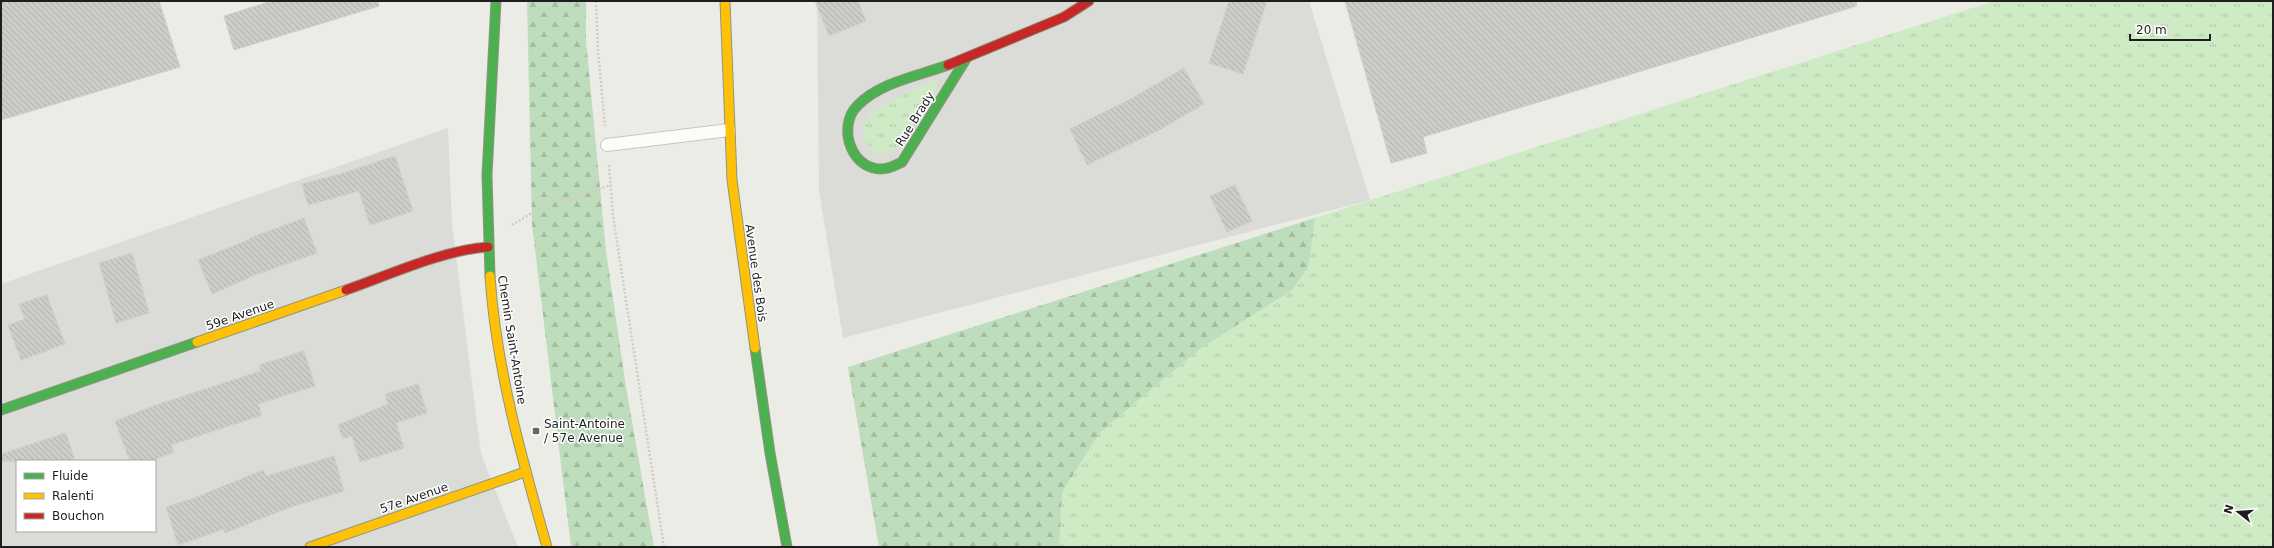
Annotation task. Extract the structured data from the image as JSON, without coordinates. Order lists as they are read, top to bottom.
{
  "streets": {
    "street": [
      "Rue Brady",
      "Avenue des Bois",
      "59e Avenue",
      "Chemin Saint-Antoine",
      "57e Avenue"
    ]
  },
  "crossings": [
    ["59e Avenue", "Chemin Saint-Antoine"],
    ["Chemin Saint-Antoine", "57e Avenue"]
  ],
  "places": {
    "transit": ["Saint-Antoine / 57e Avenue"]
  },
  "legend": ["Fluide", "Ralenti", "Bouchon"],
  "scale_bar": "20 m",
  "north": "left"
}
